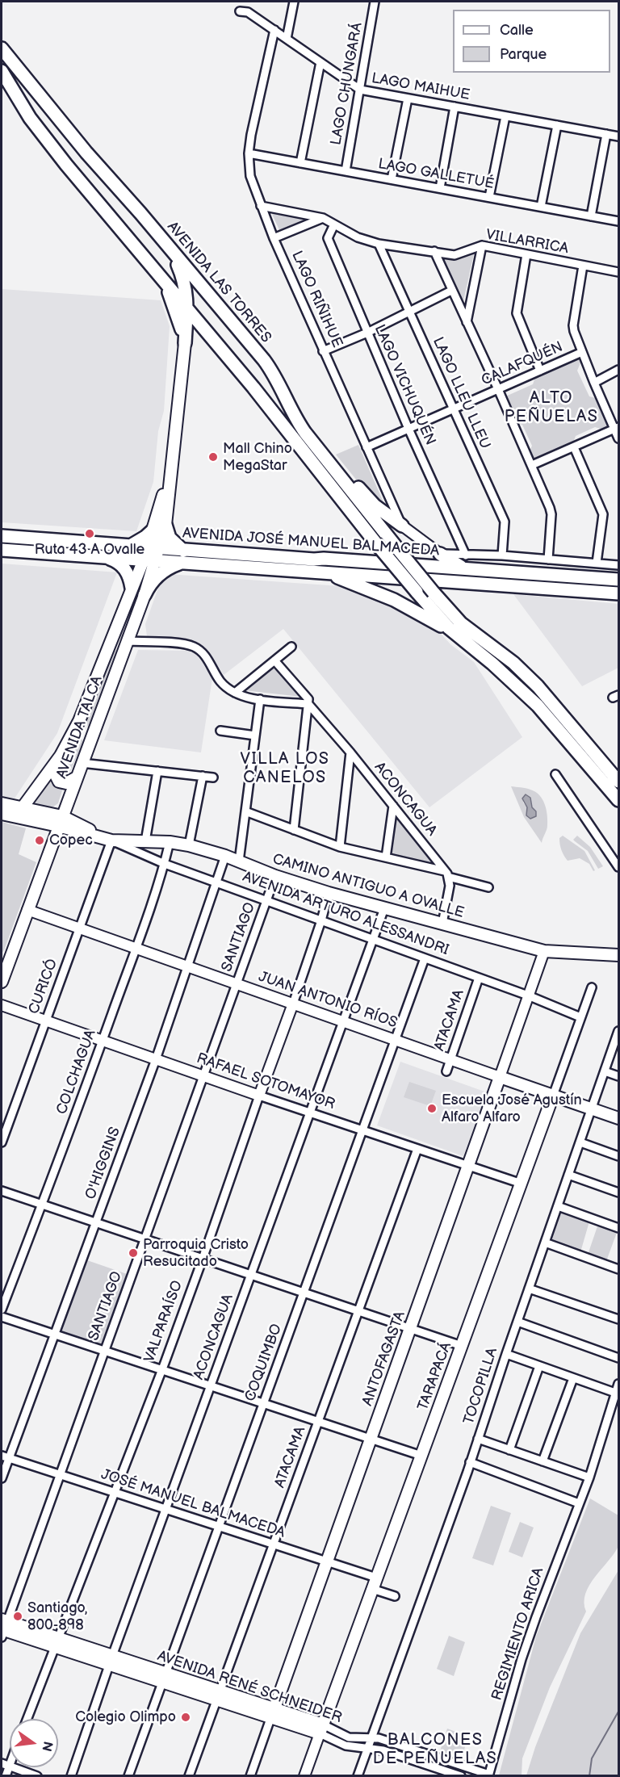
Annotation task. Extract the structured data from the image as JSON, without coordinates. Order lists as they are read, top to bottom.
{
  "streets": {
    "main road": [
      "AVENIDA LAS TORRES",
      "AVENIDA JOSÉ MANUEL BALMACEDA",
      "AVENIDA TALCA",
      "CAMINO ANTIGUO A OVALLE",
      "AVENIDA ARTURO ALESSANDRI",
      "JUAN ANTONIO RÍOS",
      "ANTOFAGASTA",
      "TARAPACÁ",
      "AVENIDA RENÉ SCHNEIDER"
    ],
    "street": [
      "LAGO CHUNGARÁ",
      "LAGO MAIHUE",
      "LAGO GALLETUÉ",
      "VILLARRICA",
      "LAGO RIÑIHUE",
      "CALAFQUÉN",
      "LAGO VICHUQUÉN",
      "LAGO LLEU LLEU",
      "ACONCAGUA",
      "SANTIAGO",
      "CURICÓ",
      "ATACAMA",
      "COLCHAGUA",
      "RAFAEL SOTOMAYOR",
      "O'HIGGINS",
      "VALPARAÍSO",
      "COQUIMBO",
      "TOCOPILLA",
      "JOSÉ MANUEL BALMACEDA",
      "REGIMIENTO ARICA"
    ]
  },
  "crossings": [
    ["LAGO CHUNGARÁ", "LAGO MAIHUE"],
    ["LAGO CHUNGARÁ", "LAGO GALLETUÉ"],
    ["LAGO MAIHUE", "LAGO RIÑIHUE"],
    ["LAGO GALLETUÉ", "LAGO RIÑIHUE"],
    ["VILLARRICA", "LAGO RIÑIHUE"],
    ["VILLARRICA", "LAGO VICHUQUÉN"],
    ["VILLARRICA", "LAGO LLEU LLEU"],
    ["LAGO RIÑIHUE", "CALAFQUÉN"],
    ["CALAFQUÉN", "LAGO VICHUQUÉN"],
    ["CALAFQUÉN", "LAGO LLEU LLEU"],
    ["AVENIDA JOSÉ MANUEL BALMACEDA", "AVENIDA TALCA"],
    ["AVENIDA TALCA", "AVENIDA ARTURO ALESSANDRI"],
    ["AVENIDA TALCA", "JUAN ANTONIO RÍOS"],
    ["ACONCAGUA", "CAMINO ANTIGUO A OVALLE"],
    ["ACONCAGUA", "AVENIDA ARTURO ALESSANDRI"],
    ["ACONCAGUA", "JUAN ANTONIO RÍOS"],
    ["ACONCAGUA", "RAFAEL SOTOMAYOR"],
    ["ACONCAGUA", "JOSÉ MANUEL BALMACEDA"],
    ["ACONCAGUA", "AVENIDA RENÉ SCHNEIDER"],
    ["CAMINO ANTIGUO A OVALLE", "AVENIDA ARTURO ALESSANDRI"],
    ["CAMINO ANTIGUO A OVALLE", "SANTIAGO"],
    ["CAMINO ANTIGUO A OVALLE", "CURICÓ"],
    ["CAMINO ANTIGUO A OVALLE", "COLCHAGUA"],
    ["CAMINO ANTIGUO A OVALLE", "O'HIGGINS"],
    ["CAMINO ANTIGUO A OVALLE", "VALPARAÍSO"],
    ["CAMINO ANTIGUO A OVALLE", "ANTOFAGASTA"],
    ["AVENIDA ARTURO ALESSANDRI", "SANTIAGO"],
    ["AVENIDA ARTURO ALESSANDRI", "CURICÓ"],
    ["AVENIDA ARTURO ALESSANDRI", "ATACAMA"],
    ["AVENIDA ARTURO ALESSANDRI", "COLCHAGUA"],
    ["AVENIDA ARTURO ALESSANDRI", "O'HIGGINS"],
    ["AVENIDA ARTURO ALESSANDRI", "VALPARAÍSO"],
    ["AVENIDA ARTURO ALESSANDRI", "ANTOFAGASTA"],
    ["AVENIDA ARTURO ALESSANDRI", "COQUIMBO"],
    ["AVENIDA ARTURO ALESSANDRI", "TARAPACÁ"],
    ["SANTIAGO", "JUAN ANTONIO RÍOS"],
    ["SANTIAGO", "RAFAEL SOTOMAYOR"],
    ["SANTIAGO", "JOSÉ MANUEL BALMACEDA"],
    ["SANTIAGO", "AVENIDA RENÉ SCHNEIDER"],
    ["CURICÓ", "JUAN ANTONIO RÍOS"],
    ["CURICÓ", "RAFAEL SOTOMAYOR"],
    ["JUAN ANTONIO RÍOS", "ATACAMA"],
    ["JUAN ANTONIO RÍOS", "COLCHAGUA"],
    ["JUAN ANTONIO RÍOS", "O'HIGGINS"],
    ["JUAN ANTONIO RÍOS", "VALPARAÍSO"],
    ["JUAN ANTONIO RÍOS", "ANTOFAGASTA"],
    ["JUAN ANTONIO RÍOS", "COQUIMBO"],
    ["JUAN ANTONIO RÍOS", "TARAPACÁ"],
    ["JUAN ANTONIO RÍOS", "TOCOPILLA"],
    ["ATACAMA", "RAFAEL SOTOMAYOR"],
    ["ATACAMA", "JOSÉ MANUEL BALMACEDA"],
    ["ATACAMA", "AVENIDA RENÉ SCHNEIDER"],
    ["COLCHAGUA", "RAFAEL SOTOMAYOR"],
    ["RAFAEL SOTOMAYOR", "O'HIGGINS"],
    ["RAFAEL SOTOMAYOR", "VALPARAÍSO"],
    ["RAFAEL SOTOMAYOR", "ANTOFAGASTA"],
    ["RAFAEL SOTOMAYOR", "COQUIMBO"],
    ["RAFAEL SOTOMAYOR", "TARAPACÁ"],
    ["O'HIGGINS", "JOSÉ MANUEL BALMACEDA"],
    ["VALPARAÍSO", "JOSÉ MANUEL BALMACEDA"],
    ["VALPARAÍSO", "AVENIDA RENÉ SCHNEIDER"],
    ["ANTOFAGASTA", "JOSÉ MANUEL BALMACEDA"],
    ["ANTOFAGASTA", "AVENIDA RENÉ SCHNEIDER"],
    ["COQUIMBO", "JOSÉ MANUEL BALMACEDA"],
    ["COQUIMBO", "AVENIDA RENÉ SCHNEIDER"],
    ["TARAPACÁ", "JOSÉ MANUEL BALMACEDA"],
    ["TARAPACÁ", "AVENIDA RENÉ SCHNEIDER"],
    ["TOCOPILLA", "AVENIDA RENÉ SCHNEIDER"],
    ["REGIMIENTO ARICA", "AVENIDA RENÉ SCHNEIDER"]
  ],
  "districts": ["ALTO PEÑUELAS", "VILLA LOS CANELOS", "BALCONES DE PEÑUELAS"],
  "places": [
    "Mall Chino MegaStar",
    "Ruta 43 A Ovalle",
    "Copec",
    "Escuela José Agustín Alfaro Alfaro",
    "Parroquia Cristo Resucitado",
    "Santiago, 800-898",
    "Colegio Olimpo"
  ],
  "legend": ["Calle", "Parque"],
  "north": "right"
}
